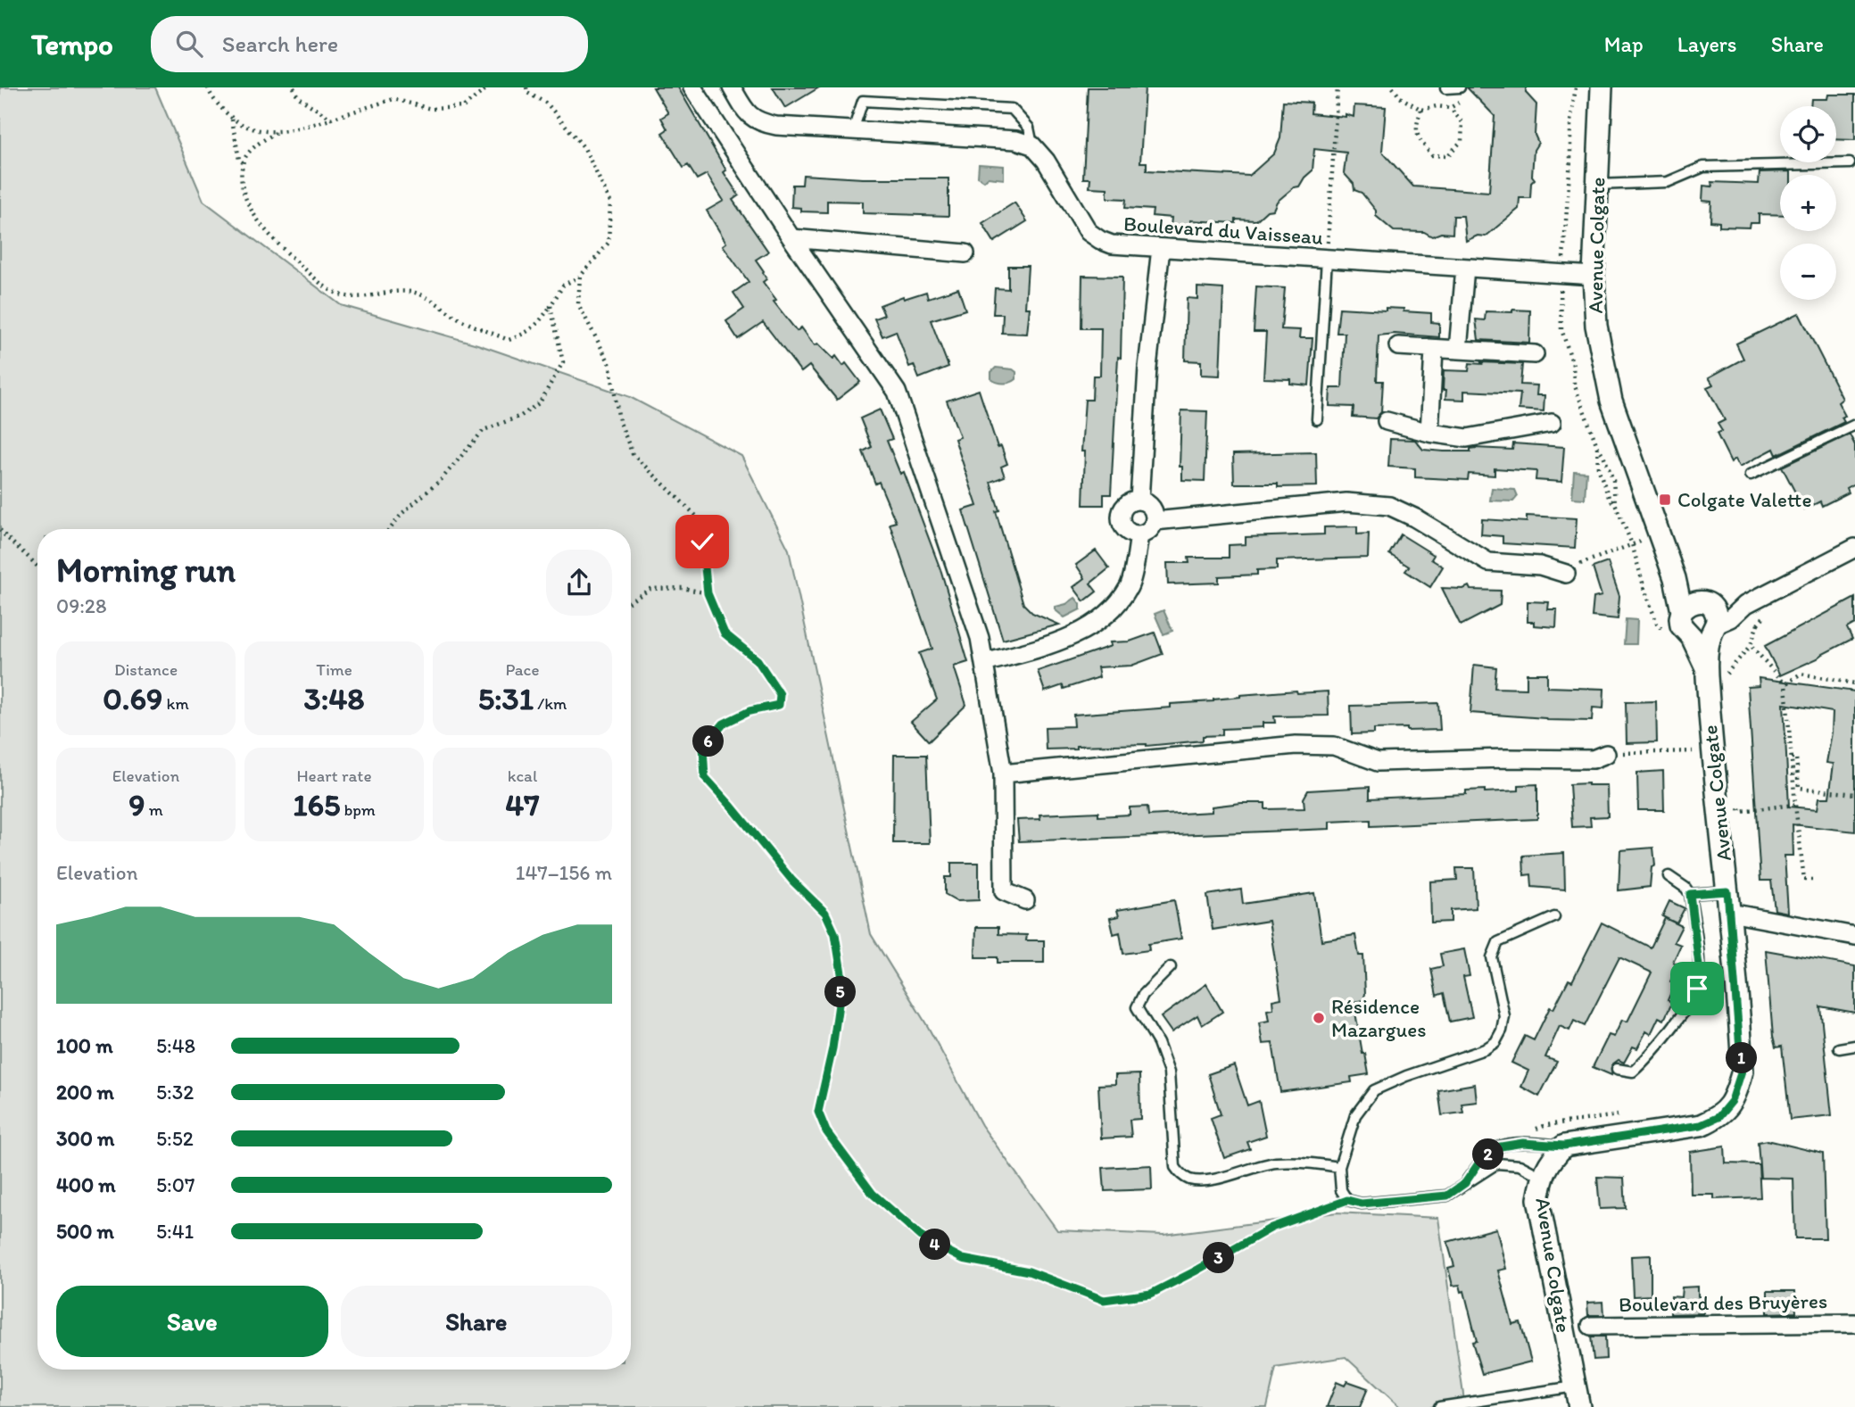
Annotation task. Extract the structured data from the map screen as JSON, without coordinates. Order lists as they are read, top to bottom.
{
  "streets": {
    "street": ["Boulevard du Vaisseau", "Avenue Colgate", "Boulevard des Bruyères"]
  },
  "crossings": [
    ["Boulevard du Vaisseau", "Avenue Colgate"]
  ],
  "places": {
    "transit": ["Colgate Valette"],
    "other": ["Résidence Mazargues"]
  },
  "page": {
    "header": "Tempo",
    "search": "Search here",
    "nav": ["Map", "Layers", "Share"],
    "map_buttons": ["+", "−"],
    "heading": ["Morning run", "09:28"],
    "stats": [
      ["Distance", "0.69 km"],
      ["Time", "3:48"],
      ["Pace", "5:31 /km"],
      ["Elevation", "9 m"],
      ["Heart rate", "165 bpm"],
      ["kcal", "47"]
    ],
    "pins": [
      "6",
      "5",
      "1",
      "2",
      "4",
      "3"
    ],
    "chart": ["Elevation", "147–156 m"],
    "list": [
      {
        "name": "100 m",
        "note": "5:48"
      },
      {
        "name": "200 m",
        "note": "5:32"
      },
      {
        "name": "300 m",
        "note": "5:52"
      },
      {
        "name": "400 m",
        "note": "5:07"
      },
      {
        "name": "500 m",
        "note": "5:41"
      }
    ],
    "buttons": ["Save", "Share"]
  }
}
